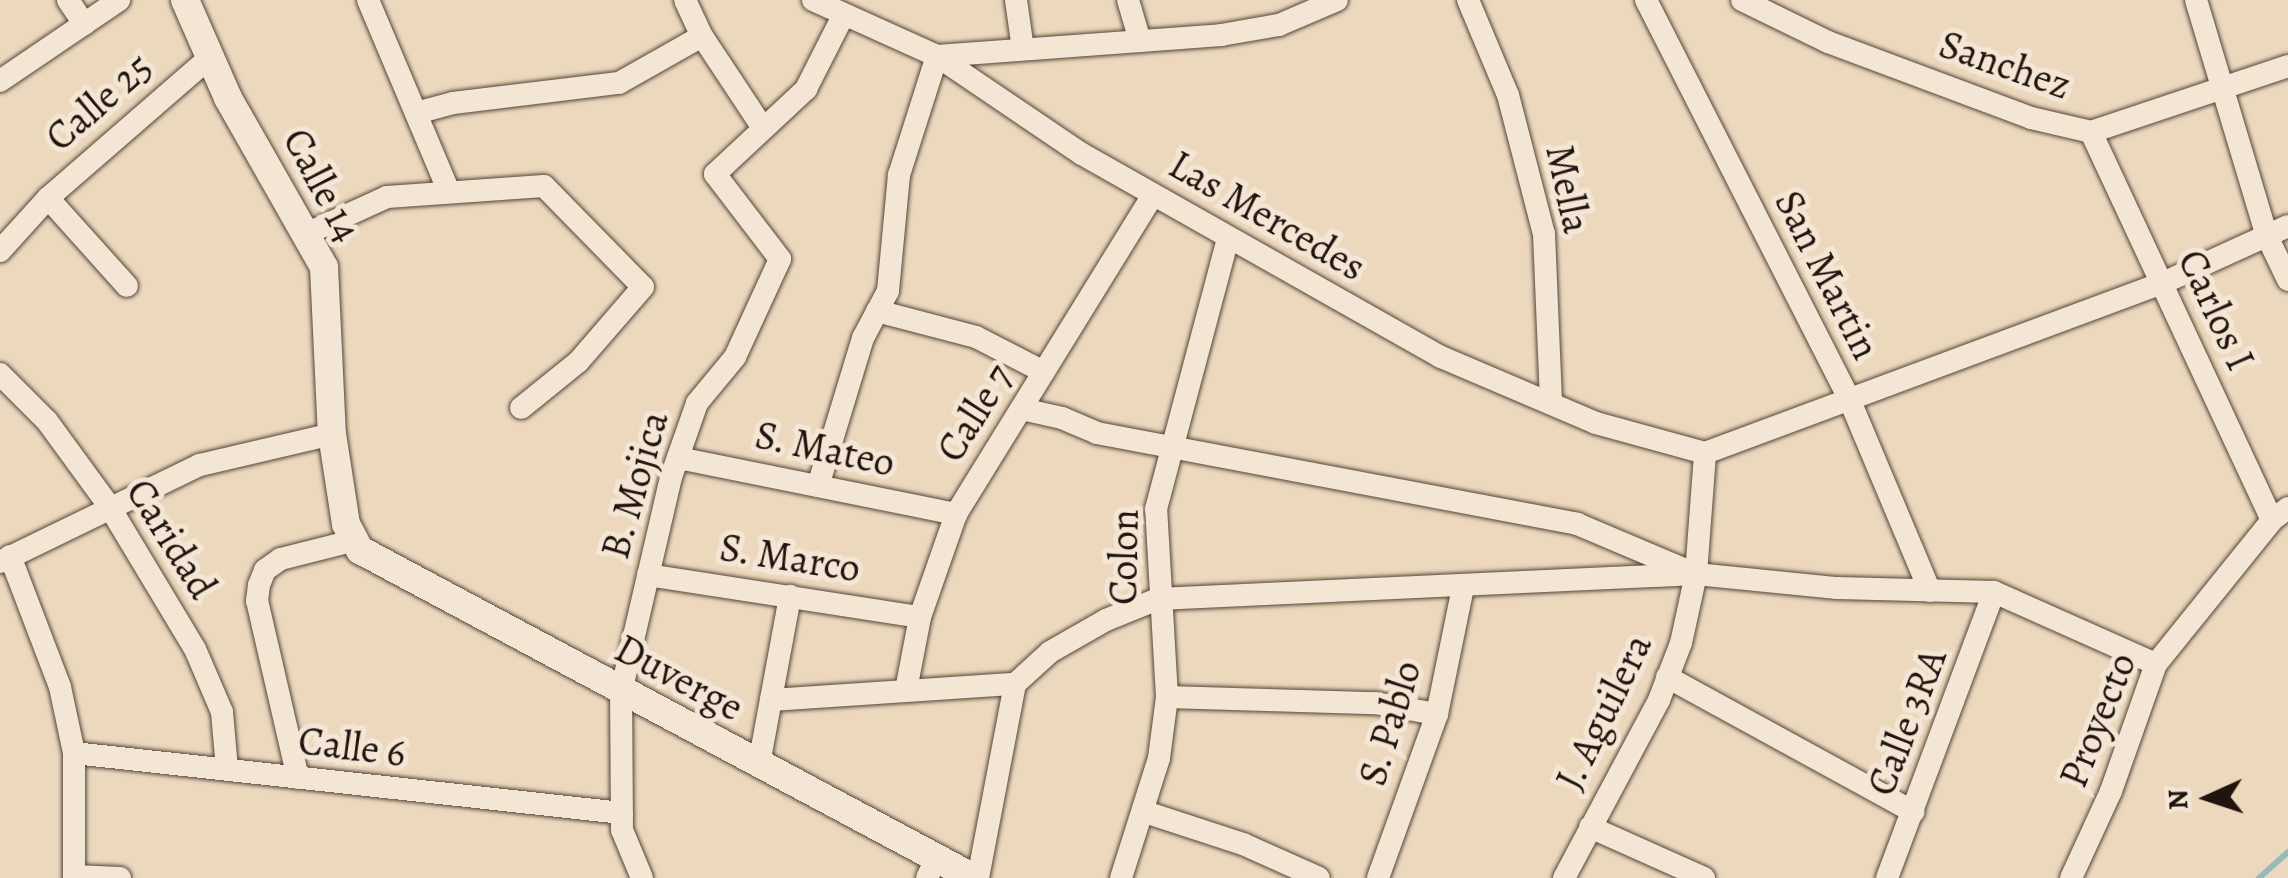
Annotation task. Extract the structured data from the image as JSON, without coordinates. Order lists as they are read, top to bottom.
{
  "streets": {
    "street": [
      "Sanchez",
      "Calle 25",
      "Calle 14",
      "Mella",
      "Las Mercedes",
      "San Martin",
      "Carlos I",
      "Calle 7",
      "S. Mateo",
      "B. Mojica",
      "Caridad",
      "Colon",
      "S. Marco",
      "Duverge",
      "J. Aguilera",
      "Proyecto",
      "Calle 3RA",
      "S. Pablo",
      "Calle 6"
    ]
  },
  "crossings": [
    ["Sanchez", "Carlos I"],
    ["Calle 25", "Calle 14"],
    ["Calle 14", "Duverge"],
    ["Mella", "Las Mercedes"],
    ["Las Mercedes", "Calle 7"],
    ["Las Mercedes", "Colon"],
    ["Las Mercedes", "J. Aguilera"],
    ["Carlos I", "Proyecto"],
    ["Calle 7", "S. Mateo"],
    ["Calle 7", "S. Marco"],
    ["S. Mateo", "B. Mojica"],
    ["B. Mojica", "S. Marco"],
    ["B. Mojica", "Duverge"],
    ["B. Mojica", "Calle 6"],
    ["Caridad", "Calle 6"]
  ],
  "north": "left"
}
